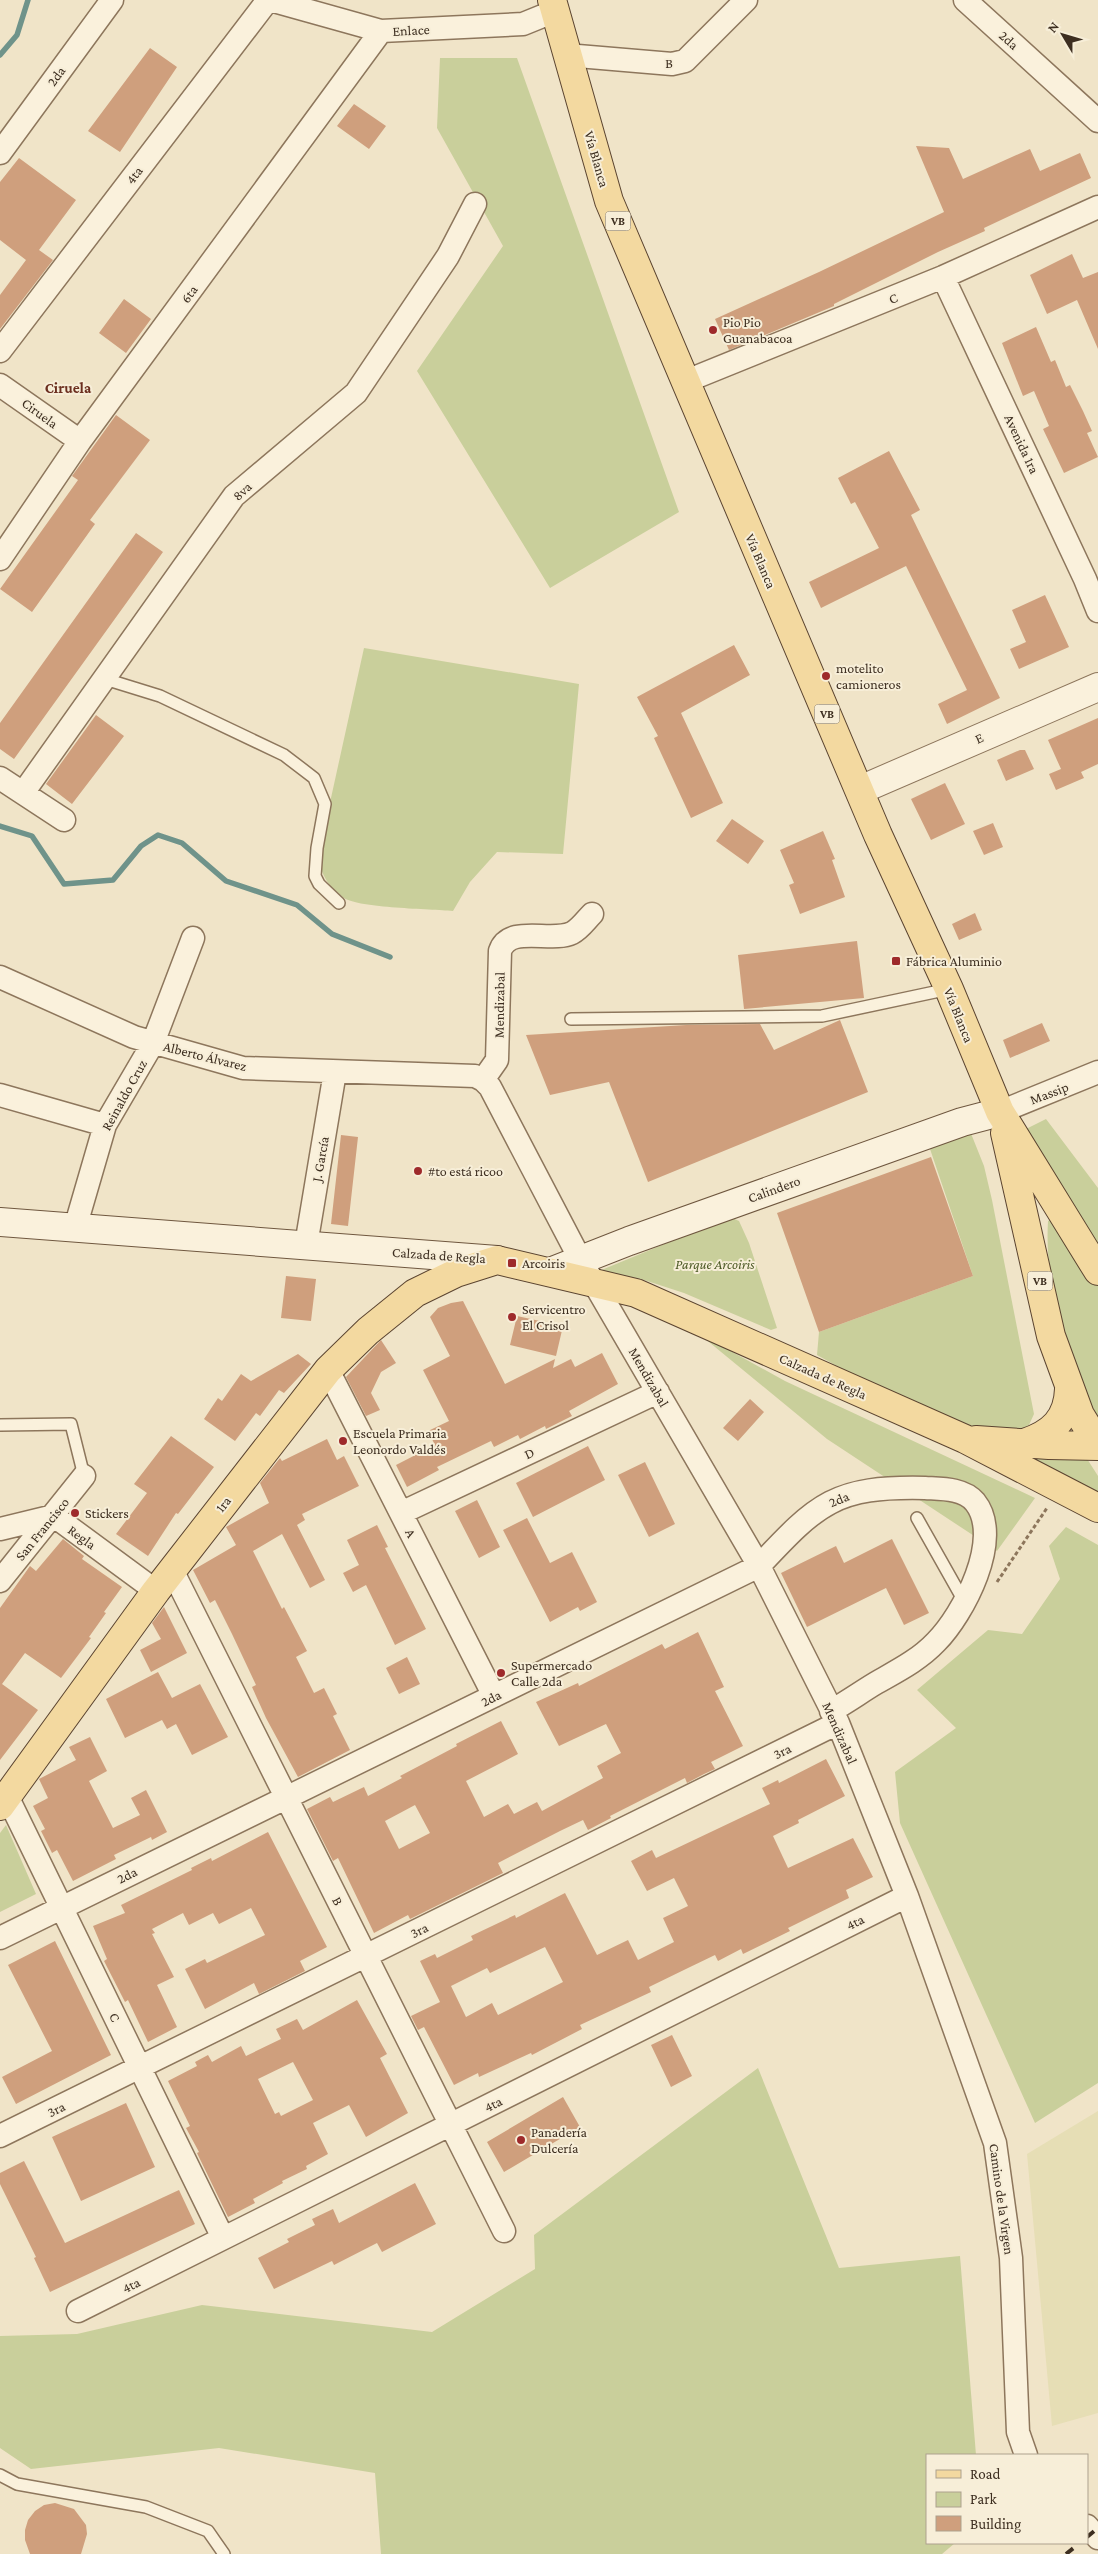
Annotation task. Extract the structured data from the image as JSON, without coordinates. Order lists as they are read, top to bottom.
{
  "streets": {
    "main road": [
      "Vía Blanca",
      "VB",
      "E",
      "Calindero",
      "Calzada de Regla",
      "1ra"
    ],
    "street": [
      "Enlace",
      "2da",
      "B",
      "4ta",
      "6ta",
      "C",
      "Ciruela",
      "Avenida 1ra",
      "8va",
      "Mendizabal",
      "Alberto Álvarez",
      "Massip",
      "Reinaldo Cruz",
      "J. García",
      "D",
      "San Francisco",
      "A",
      "Regla",
      "3ra",
      "Camino de la Virgen"
    ]
  },
  "crossings": [
    ["Enlace", "Vía Blanca"],
    ["Enlace", "4ta"],
    ["Enlace", "6ta"],
    ["2da", "B"],
    ["2da", "C"],
    ["2da", "Mendizabal"],
    ["2da", "A"],
    ["2da", "3ra"],
    ["B", "Vía Blanca"],
    ["B", "4ta"],
    ["B", "1ra"],
    ["B", "Regla"],
    ["B", "3ra"],
    ["Vía Blanca", "C"],
    ["Vía Blanca", "E"],
    ["Vía Blanca", "Massip"],
    ["Vía Blanca", "Calindero"],
    ["4ta", "C"],
    ["4ta", "Mendizabal"],
    ["4ta", "Camino de la Virgen"],
    ["6ta", "Ciruela"],
    ["C", "Avenida 1ra"],
    ["C", "1ra"],
    ["C", "3ra"],
    ["Mendizabal", "Alberto Álvarez"],
    ["Mendizabal", "Calindero"],
    ["Mendizabal", "Calzada de Regla"],
    ["Mendizabal", "D"],
    ["Mendizabal", "3ra"],
    ["Mendizabal", "Camino de la Virgen"],
    ["Alberto Álvarez", "Reinaldo Cruz"],
    ["Alberto Álvarez", "J. García"],
    ["Massip", "Calindero"],
    ["Reinaldo Cruz", "Calzada de Regla"],
    ["J. García", "Calzada de Regla"],
    ["Calindero", "Calzada de Regla"],
    ["Calzada de Regla", "1ra"],
    ["D", "A"],
    ["1ra", "A"],
    ["1ra", "Regla"],
    ["San Francisco", "Regla"]
  ],
  "districts": ["Ciruela"],
  "parks": ["Parque Arcoiris"],
  "places": {
    "other": [
      "Pio Pio Guanabacoa",
      "motelito camioneros",
      "#to está ricoo",
      "Servicentro El Crisol",
      "Escuela Primaria Leonordo Valdés",
      "Stickers",
      "Supermercado Calle 2da",
      "Panadería Dulcería"
    ],
    "transit": ["Fábrica Aluminio", "Arcoiris"]
  },
  "legend": ["Road", "Park", "Building"],
  "north": "top left"
}
